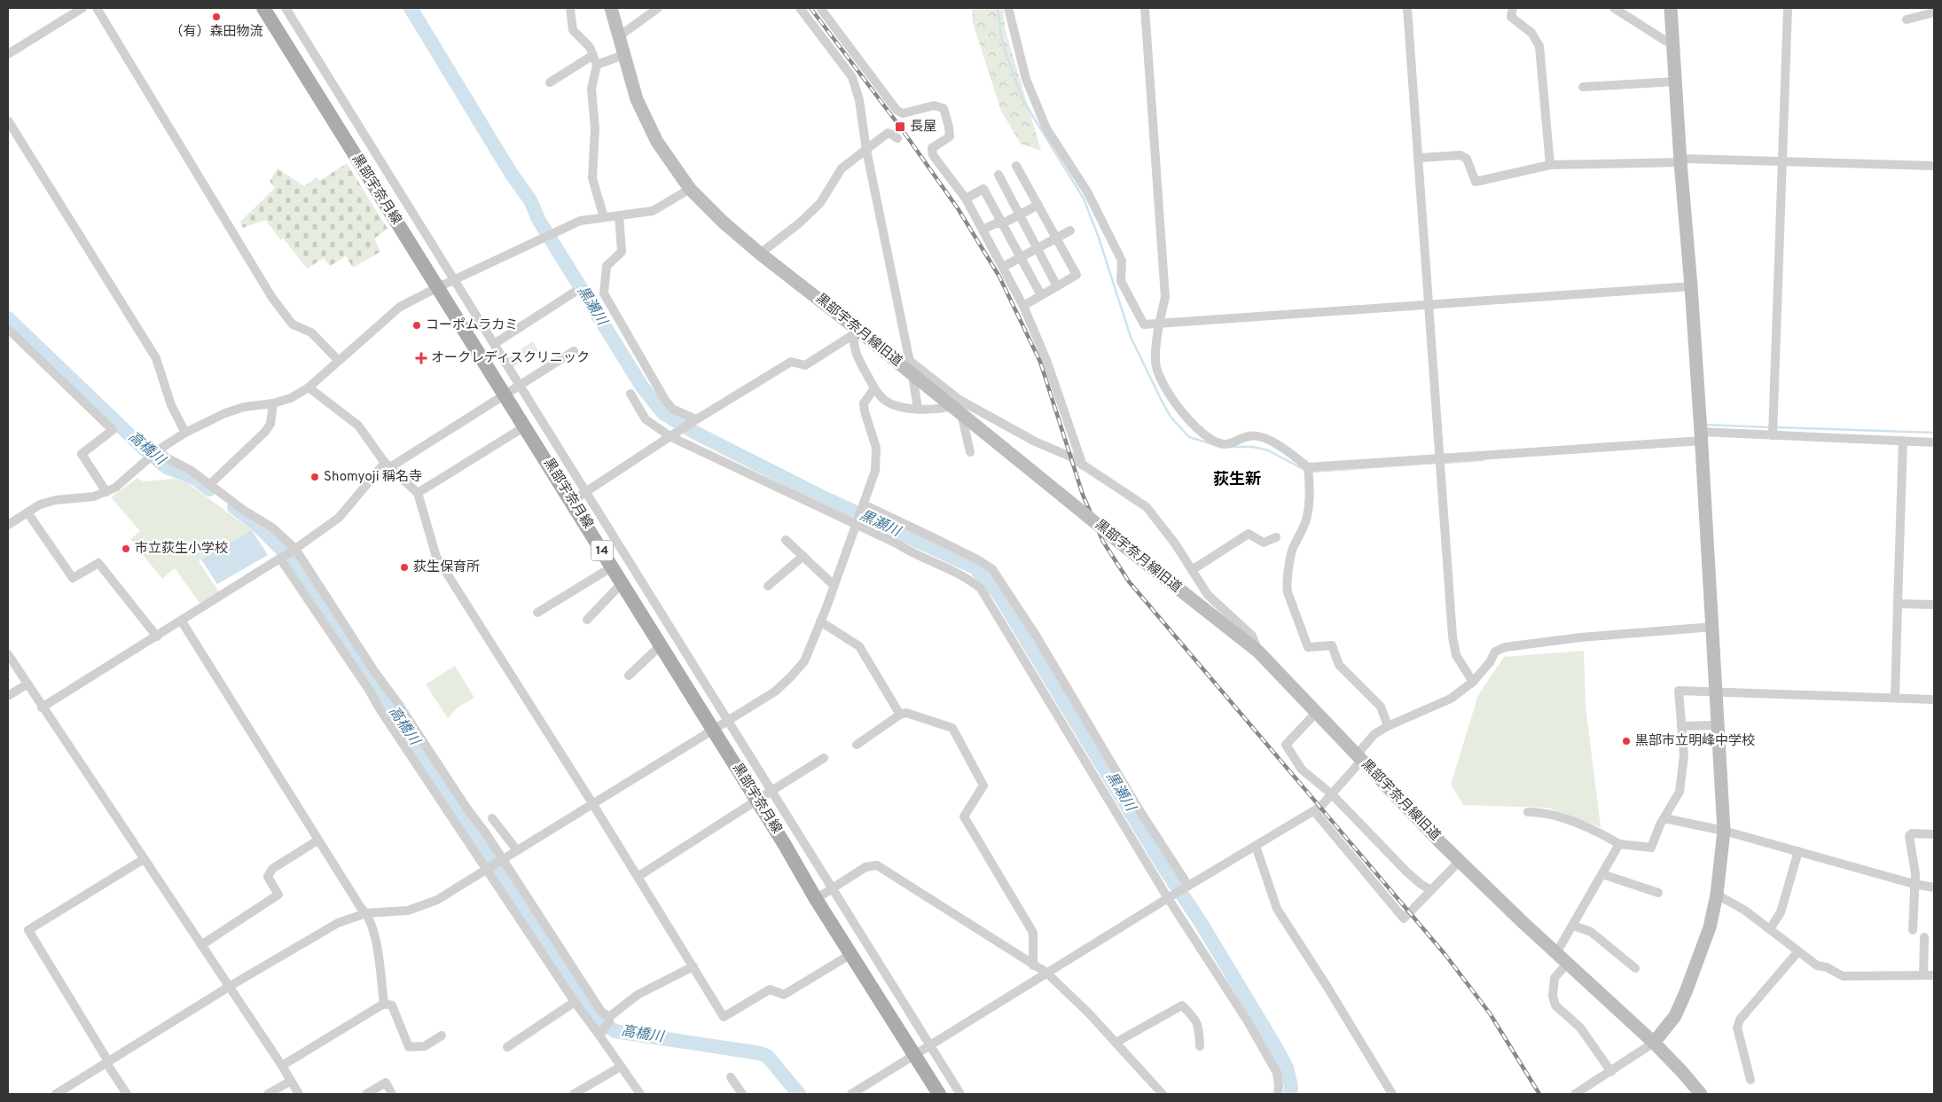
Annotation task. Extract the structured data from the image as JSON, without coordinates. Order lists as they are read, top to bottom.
{
  "streets": {
    "main road": ["黒部宇奈月線", "14"],
    "street": ["黒部宇奈月線旧道"]
  },
  "districts": ["荻生新"],
  "water": ["黒瀬川", "高橋川"],
  "places": {
    "other": [
      "（有）森田物流",
      "コーポムラカミ",
      "Shomyoji 稱名寺",
      "市立荻生小学校",
      "荻生保育所",
      "黒部市立明峰中学校"
    ],
    "transit": ["長屋"],
    "health": ["オークレディスクリニック"]
  }
}
